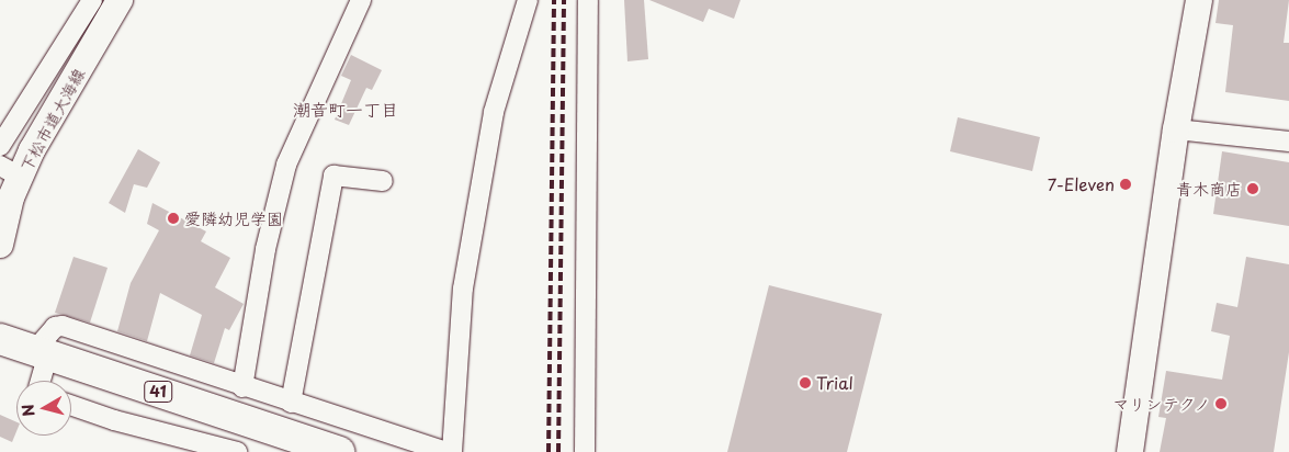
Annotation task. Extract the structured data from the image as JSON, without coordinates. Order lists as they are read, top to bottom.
{
  "streets": {
    "main road": ["下松市道大海線", "41"]
  },
  "districts": ["潮音町一丁目"],
  "places": [
    "7-Eleven",
    "青木商店",
    "愛隣幼児学園",
    "Trial",
    "マリンテクノ"
  ],
  "north": "left"
}
